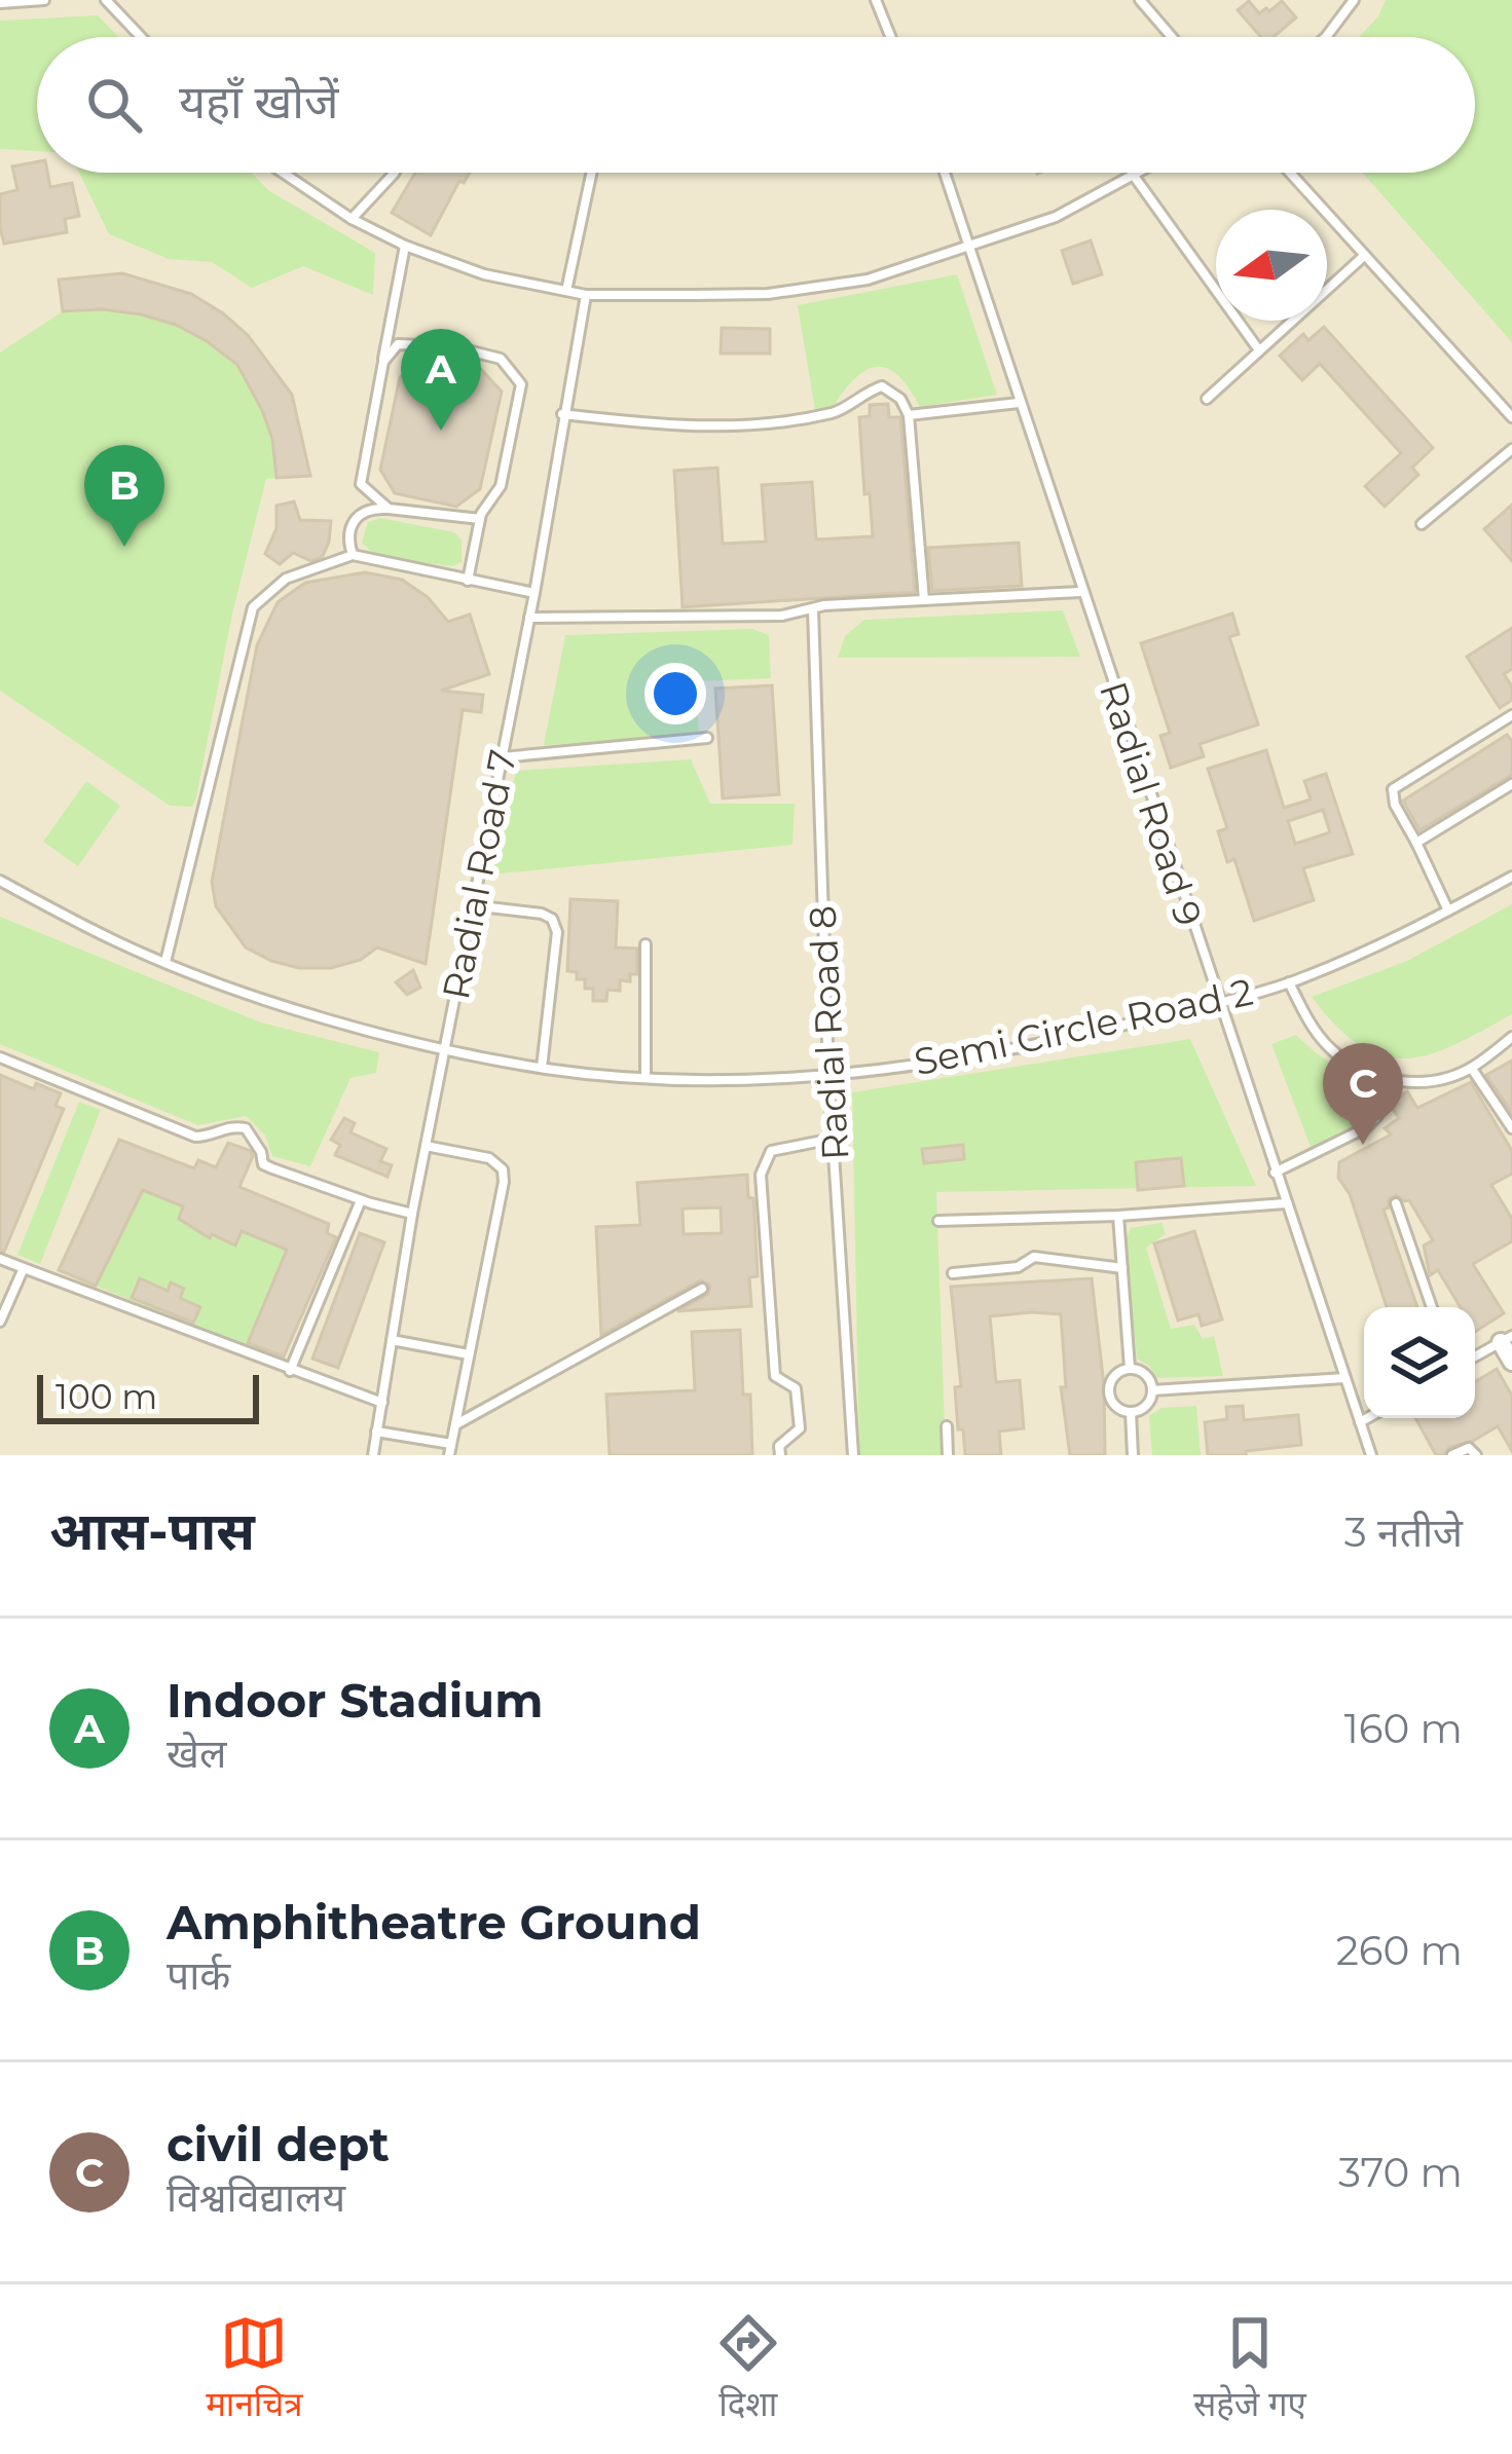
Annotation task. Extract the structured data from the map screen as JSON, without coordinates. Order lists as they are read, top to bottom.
{
  "streets": {
    "lane": [
      "Radial Road 9",
      "Radial Road 7",
      "Semi Circle Road 2",
      "Radial Road 8"
    ]
  },
  "crossings": [
    ["Radial Road 9", "Semi Circle Road 2"],
    ["Radial Road 7", "Semi Circle Road 2"],
    ["Semi Circle Road 2", "Radial Road 8"]
  ],
  "scale_bar": "100 m",
  "north": "left",
  "page": {
    "search": "यहाँ खोजें",
    "pins": ["A", "B", "C"],
    "scale": "100 m",
    "heading": ["आस-पास", "3 नतीजे"],
    "list": [
      {
        "mark": "A",
        "name": "Indoor Stadium",
        "note": "खेल",
        "value": "160 m"
      },
      {
        "mark": "B",
        "name": "Amphitheatre Ground",
        "note": "पार्क",
        "value": "260 m"
      },
      {
        "mark": "C",
        "name": "civil dept",
        "note": "विश्वविद्यालय",
        "value": "370 m"
      }
    ],
    "nav": ["मानचित्र", "दिशा", "सहेजे गए"]
  }
}
